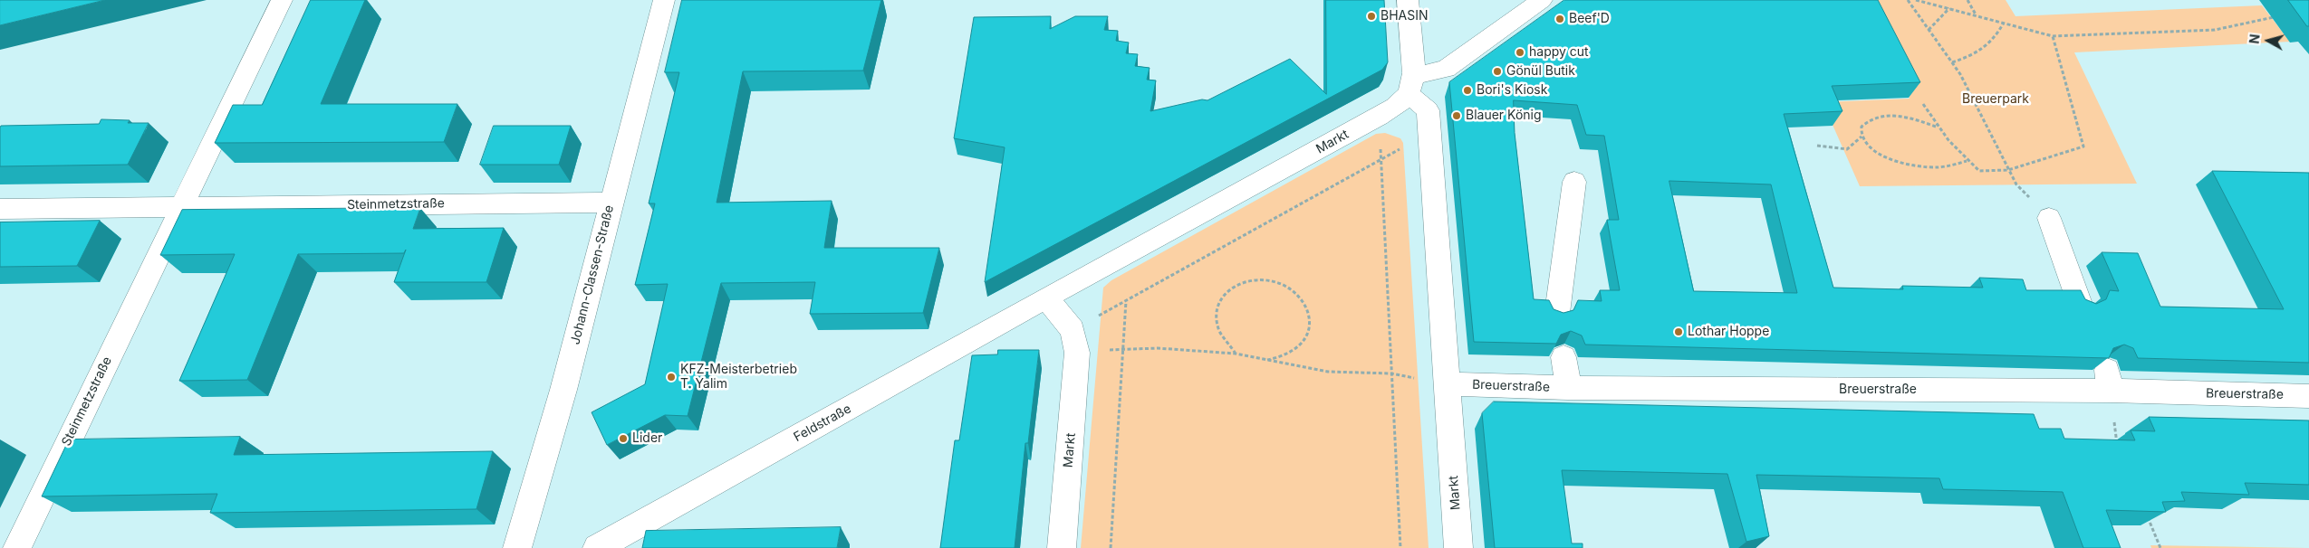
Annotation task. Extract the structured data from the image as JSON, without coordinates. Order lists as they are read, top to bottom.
{
  "streets": {
    "street": [
      "Markt",
      "Steinmetzstraße",
      "Johann-Classen-Straße",
      "Breuerstraße",
      "Feldstraße"
    ]
  },
  "crossings": [
    ["Markt", "Breuerstraße"],
    ["Markt", "Feldstraße"],
    ["Steinmetzstraße", "Johann-Classen-Straße"]
  ],
  "parks": ["Breuerpark"],
  "places": [
    "BHASIN",
    "Beef'D",
    "happy cut",
    "Gönül Butik",
    "Bori's Kiosk",
    "Blauer König",
    "Lothar Hoppe",
    "KFZ-Meisterbetrieb T. Yalim",
    "Lider"
  ],
  "north": "left"
}
